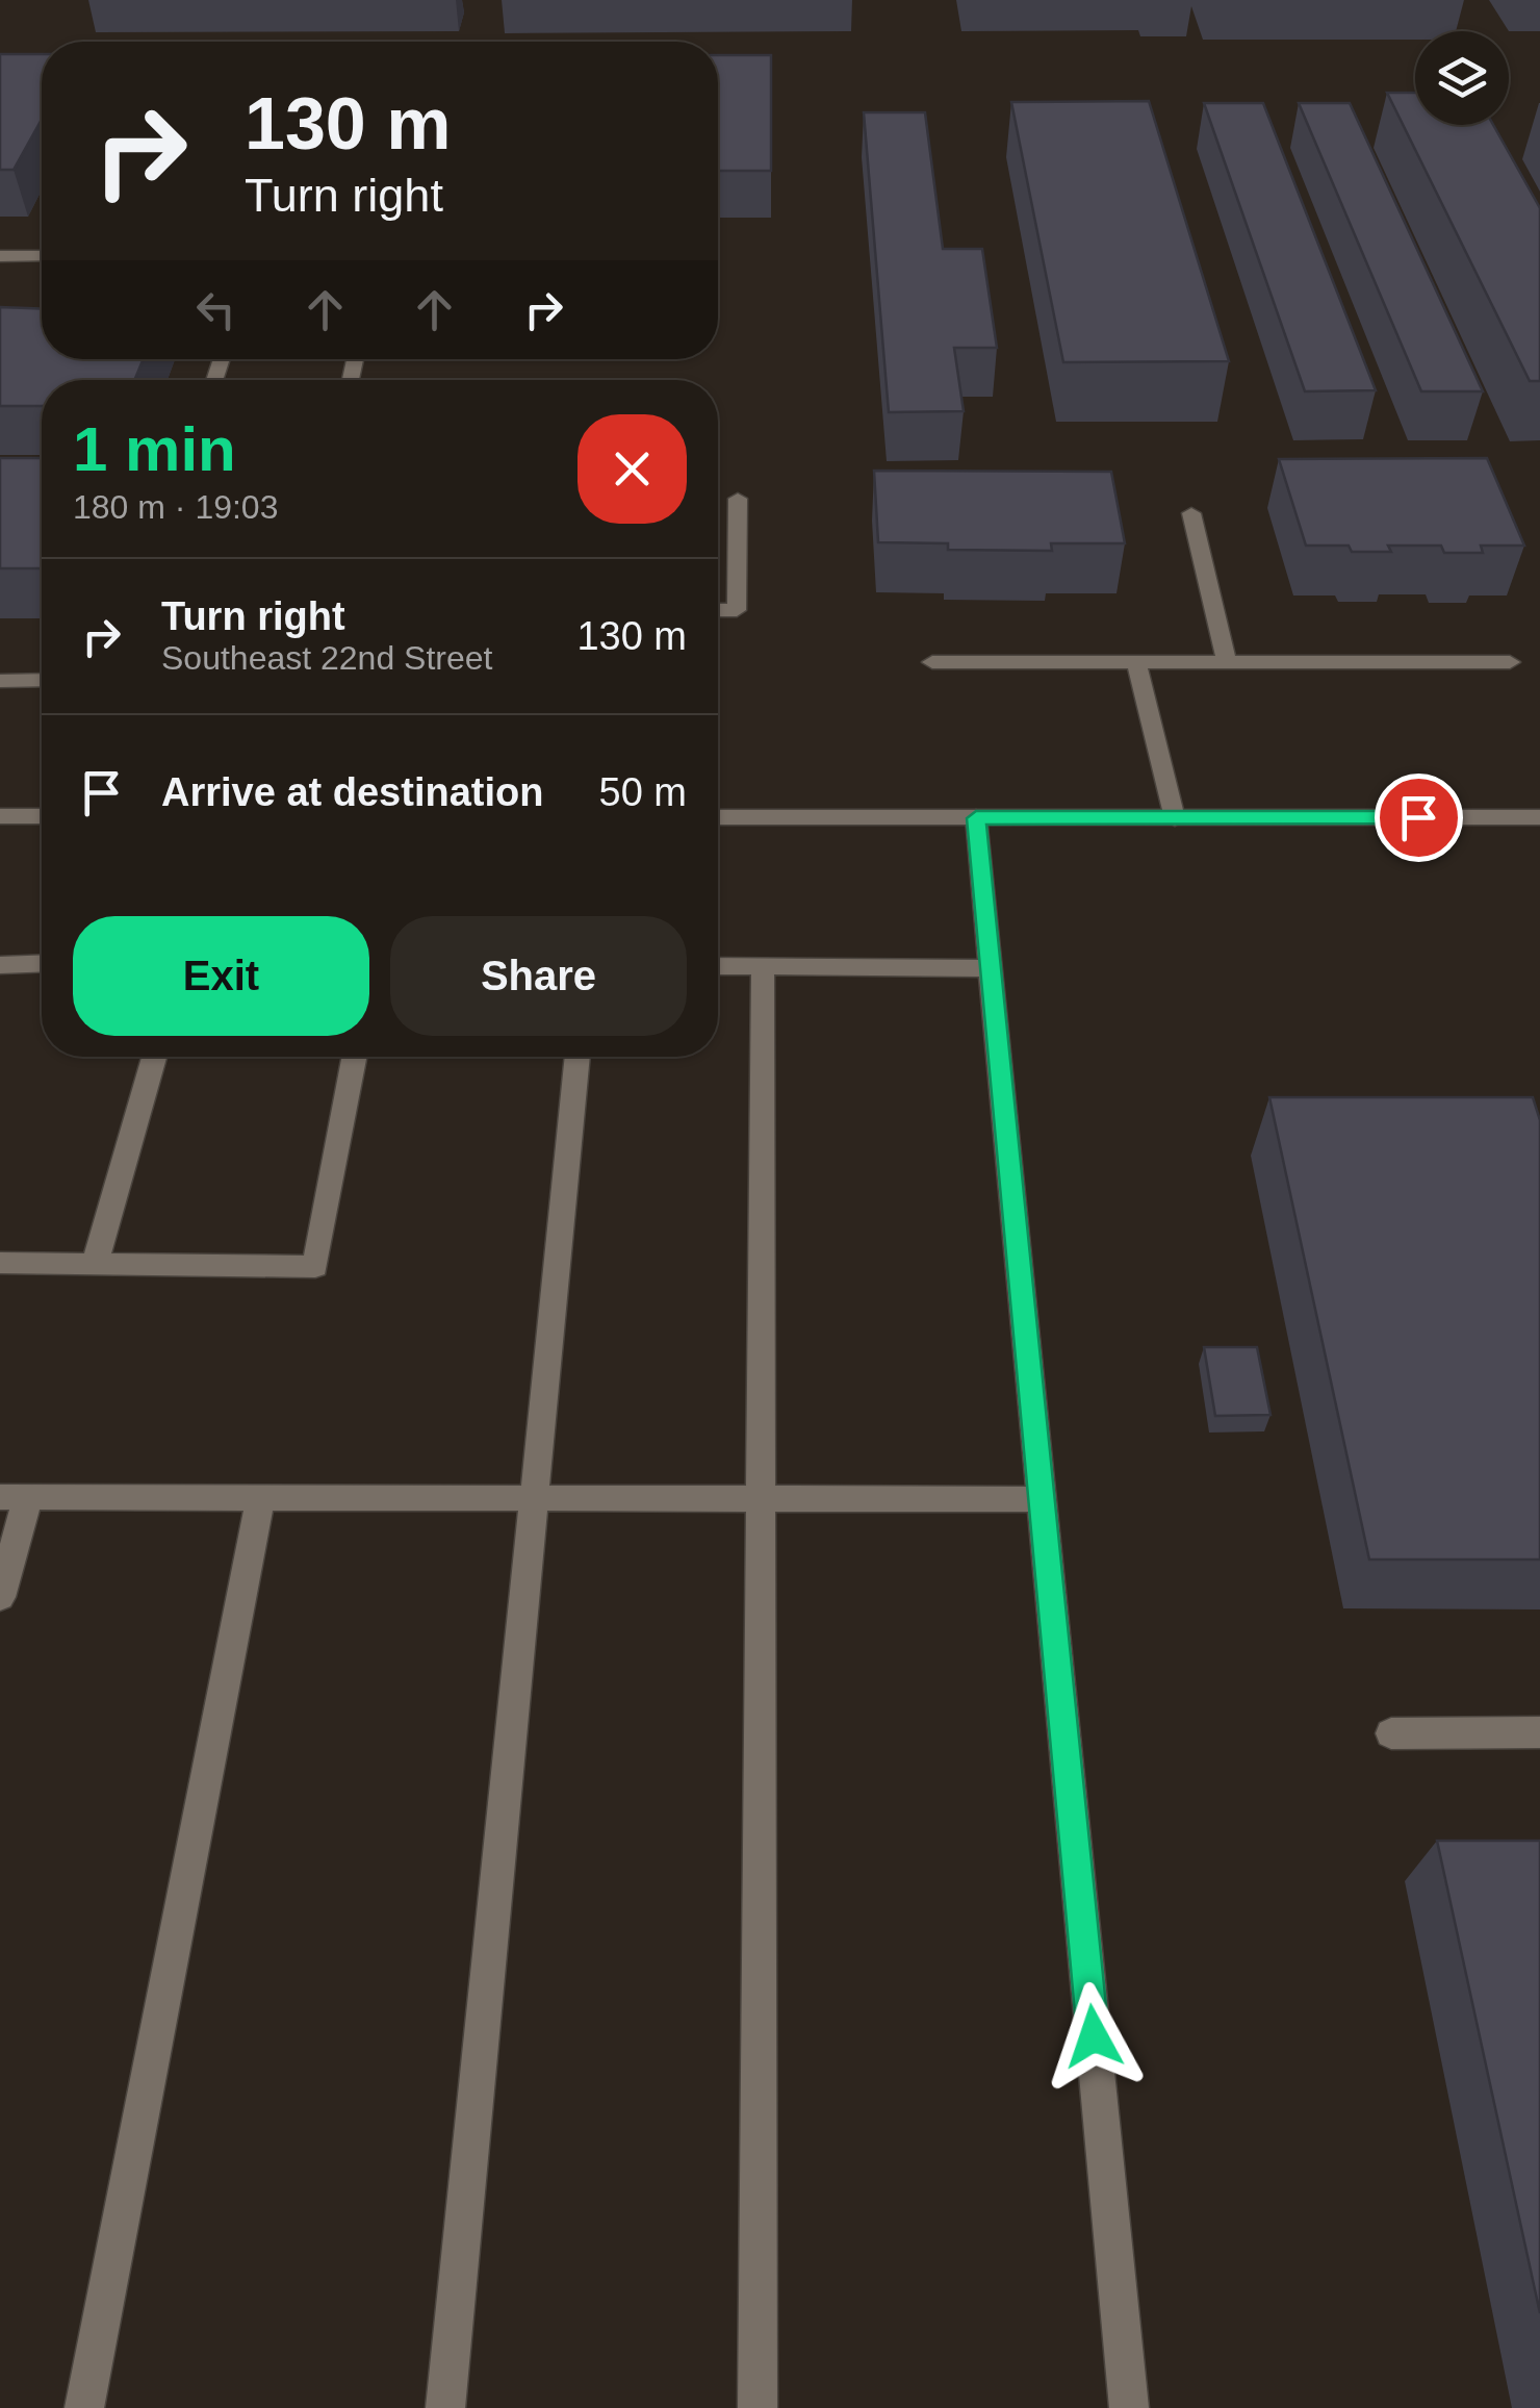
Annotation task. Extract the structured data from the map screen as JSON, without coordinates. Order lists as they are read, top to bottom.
{
  "page": {
    "turn": ["130 m", "Turn right"],
    "heading": ["1 min", "180 m · 19:03"],
    "list": [
      {
        "name": "Turn right",
        "note": "Southeast 22nd Street",
        "value": "130 m"
      },
      {
        "name": "Arrive at destination",
        "value": "50 m"
      }
    ],
    "buttons": ["Exit", "Share"]
  }
}
